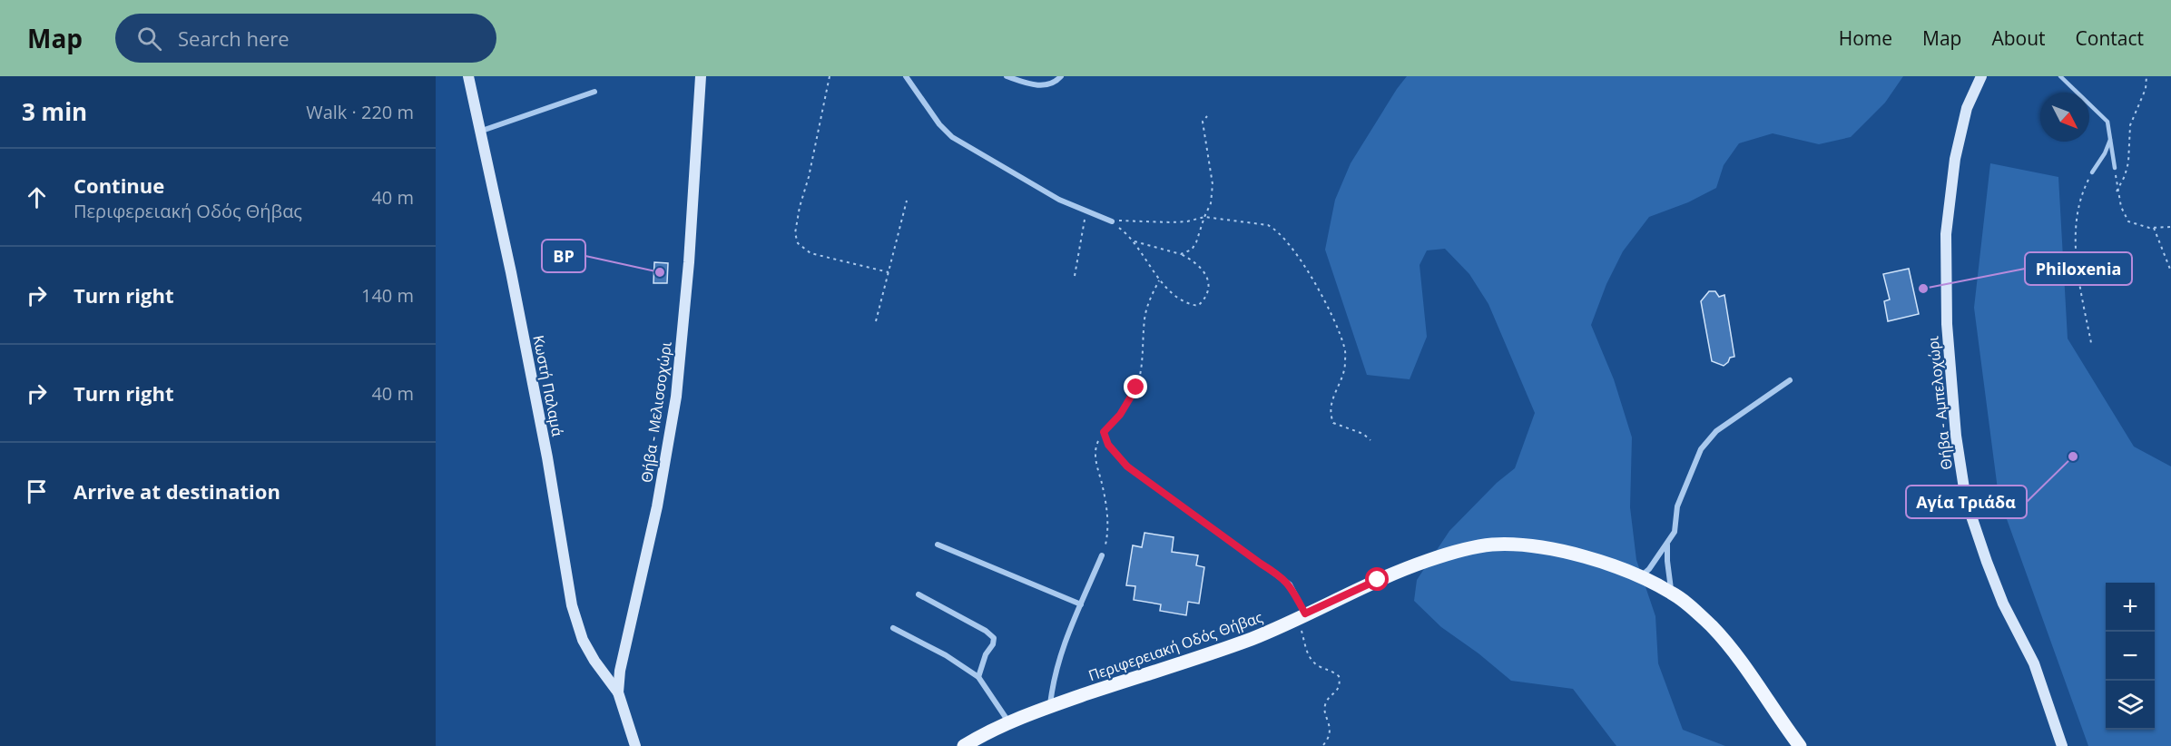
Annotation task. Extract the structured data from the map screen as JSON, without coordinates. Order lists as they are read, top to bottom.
{
  "streets": {
    "main road": ["Περιφερειακή Οδός Θήβας"],
    "street": ["Κωστή Παλαμά", "Θήβα - Αμπελοχώρι", "Θήβα - Μελισσοχώρι"]
  },
  "crossings": [
    ["Κωστή Παλαμά", "Θήβα - Μελισσοχώρι"]
  ],
  "places": ["BP", "Philoxenia", "Αγία Τριάδα"],
  "north": "bottom right",
  "page": {
    "header": "Map",
    "search": "Search here",
    "nav": [
      "Home",
      "Map",
      "About",
      "Contact"
    ],
    "heading": ["3 min", "Walk · 220 m"],
    "list": [
      ["Continue", "Περιφερειακή Οδός Θήβας", "40 m"],
      ["Turn right", "140 m"],
      ["Turn right", "40 m"],
      "Arrive at destination"
    ],
    "map_buttons": ["+", "−"]
  }
}
